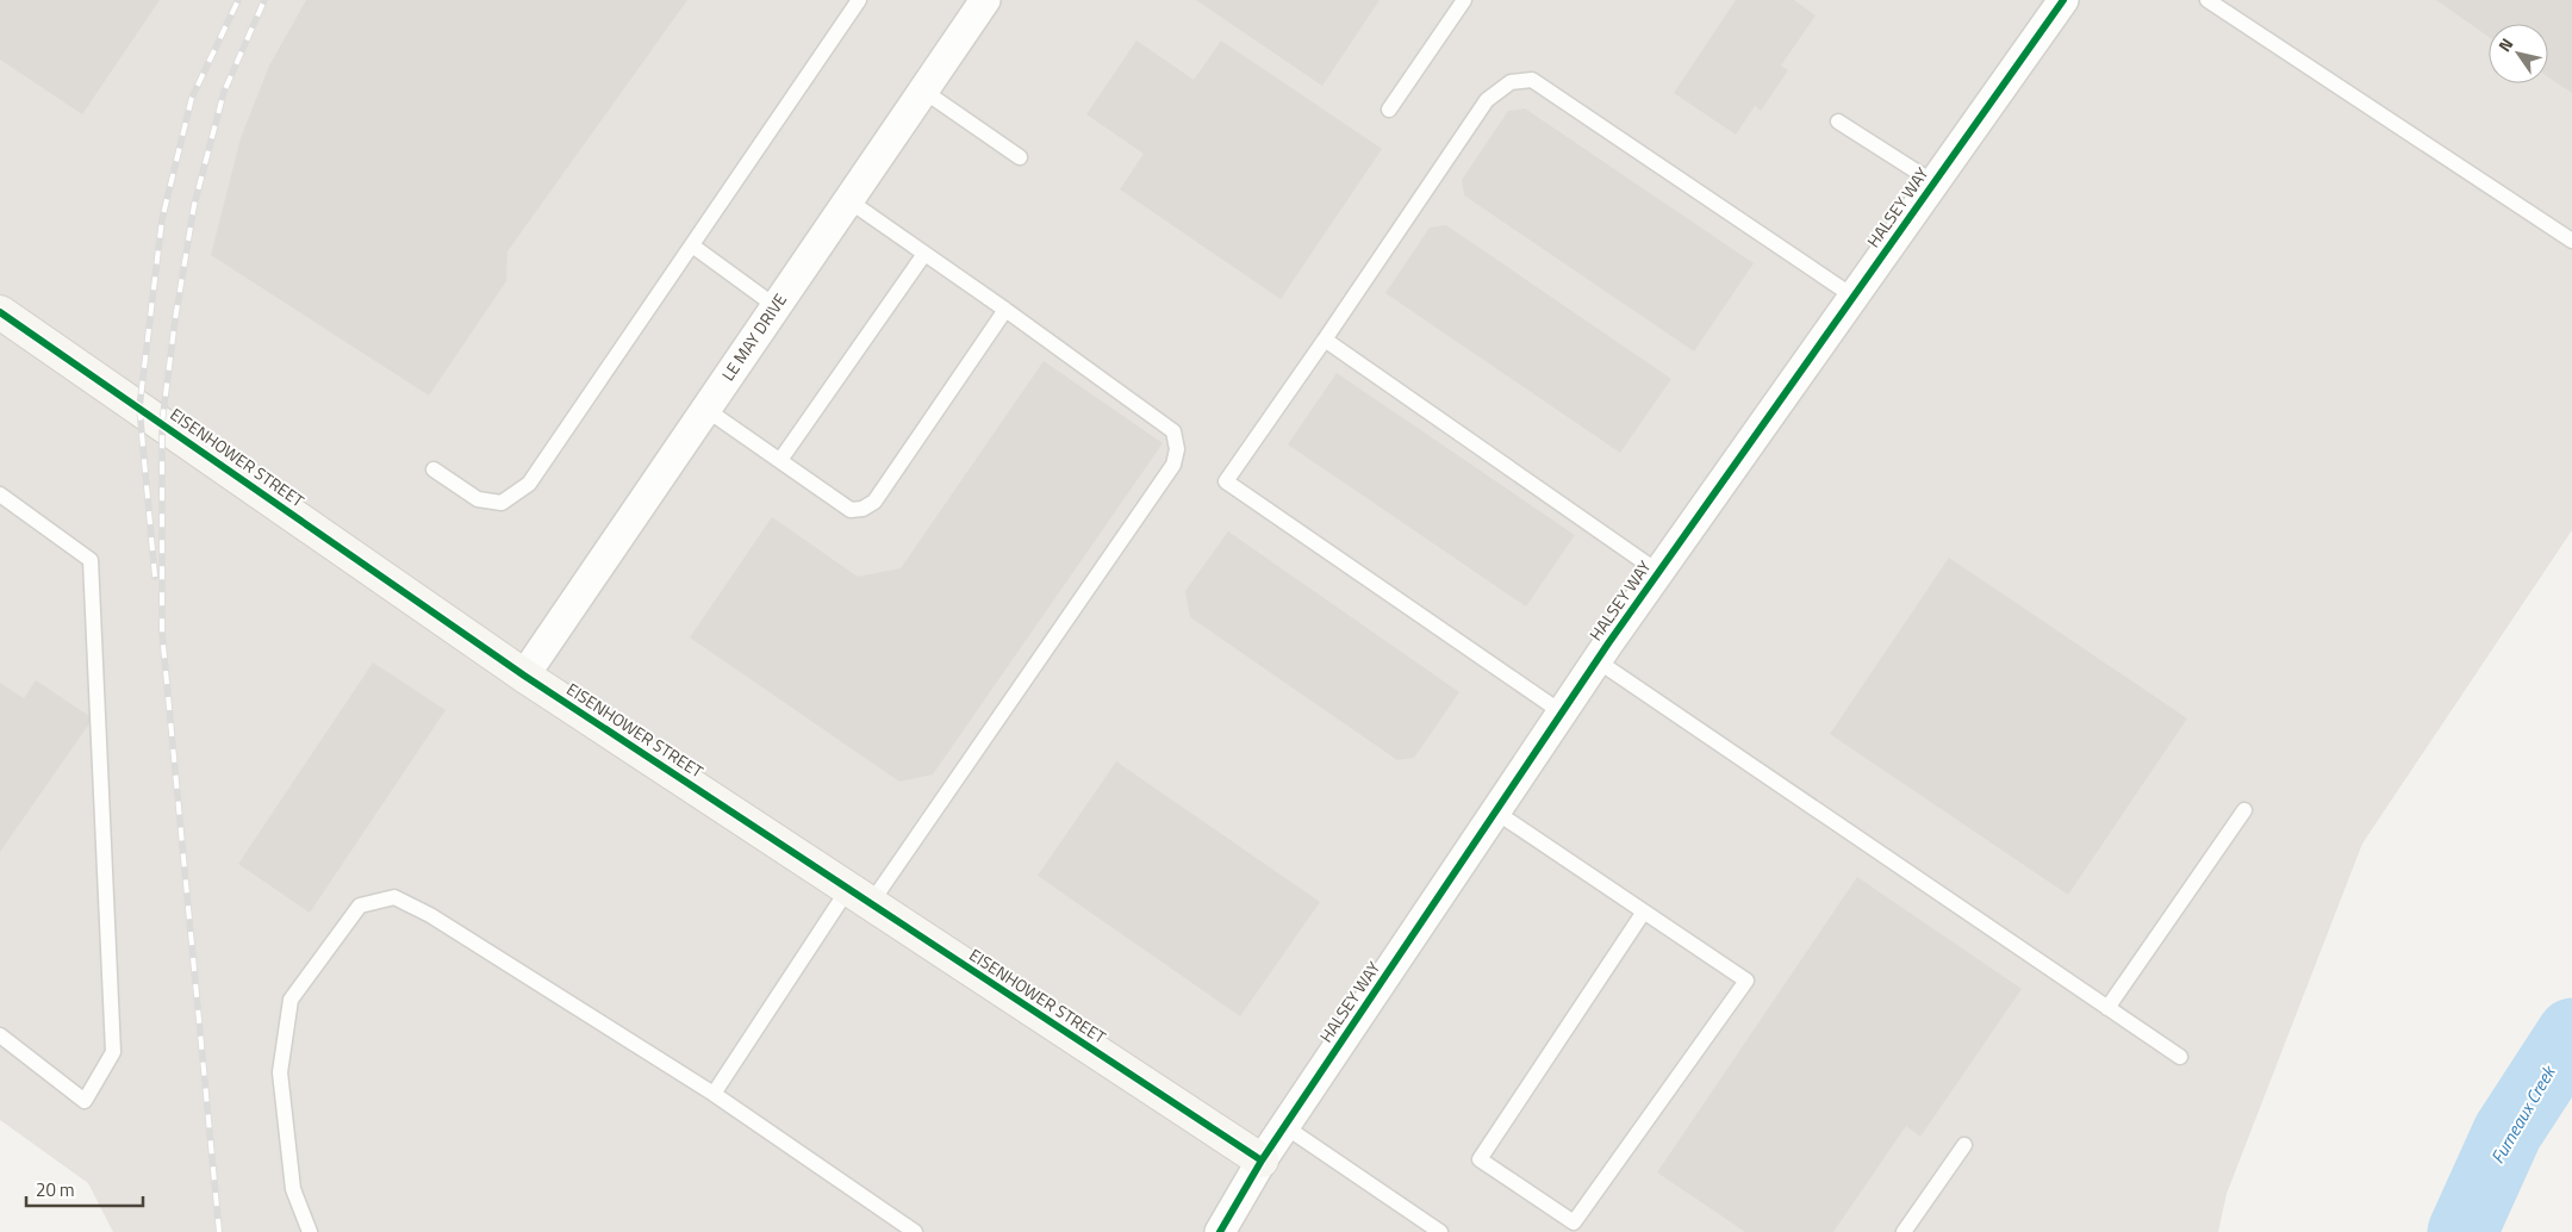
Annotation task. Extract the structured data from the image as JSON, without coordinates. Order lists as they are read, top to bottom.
{
  "streets": {
    "street": ["HALSEY WAY", "LE MAY DRIVE", "EISENHOWER STREET"]
  },
  "crossings": [
    ["HALSEY WAY", "EISENHOWER STREET"],
    ["LE MAY DRIVE", "EISENHOWER STREET"]
  ],
  "water": ["Furneaux Creek"],
  "scale_bar": "20 m",
  "north": "top left"
}
